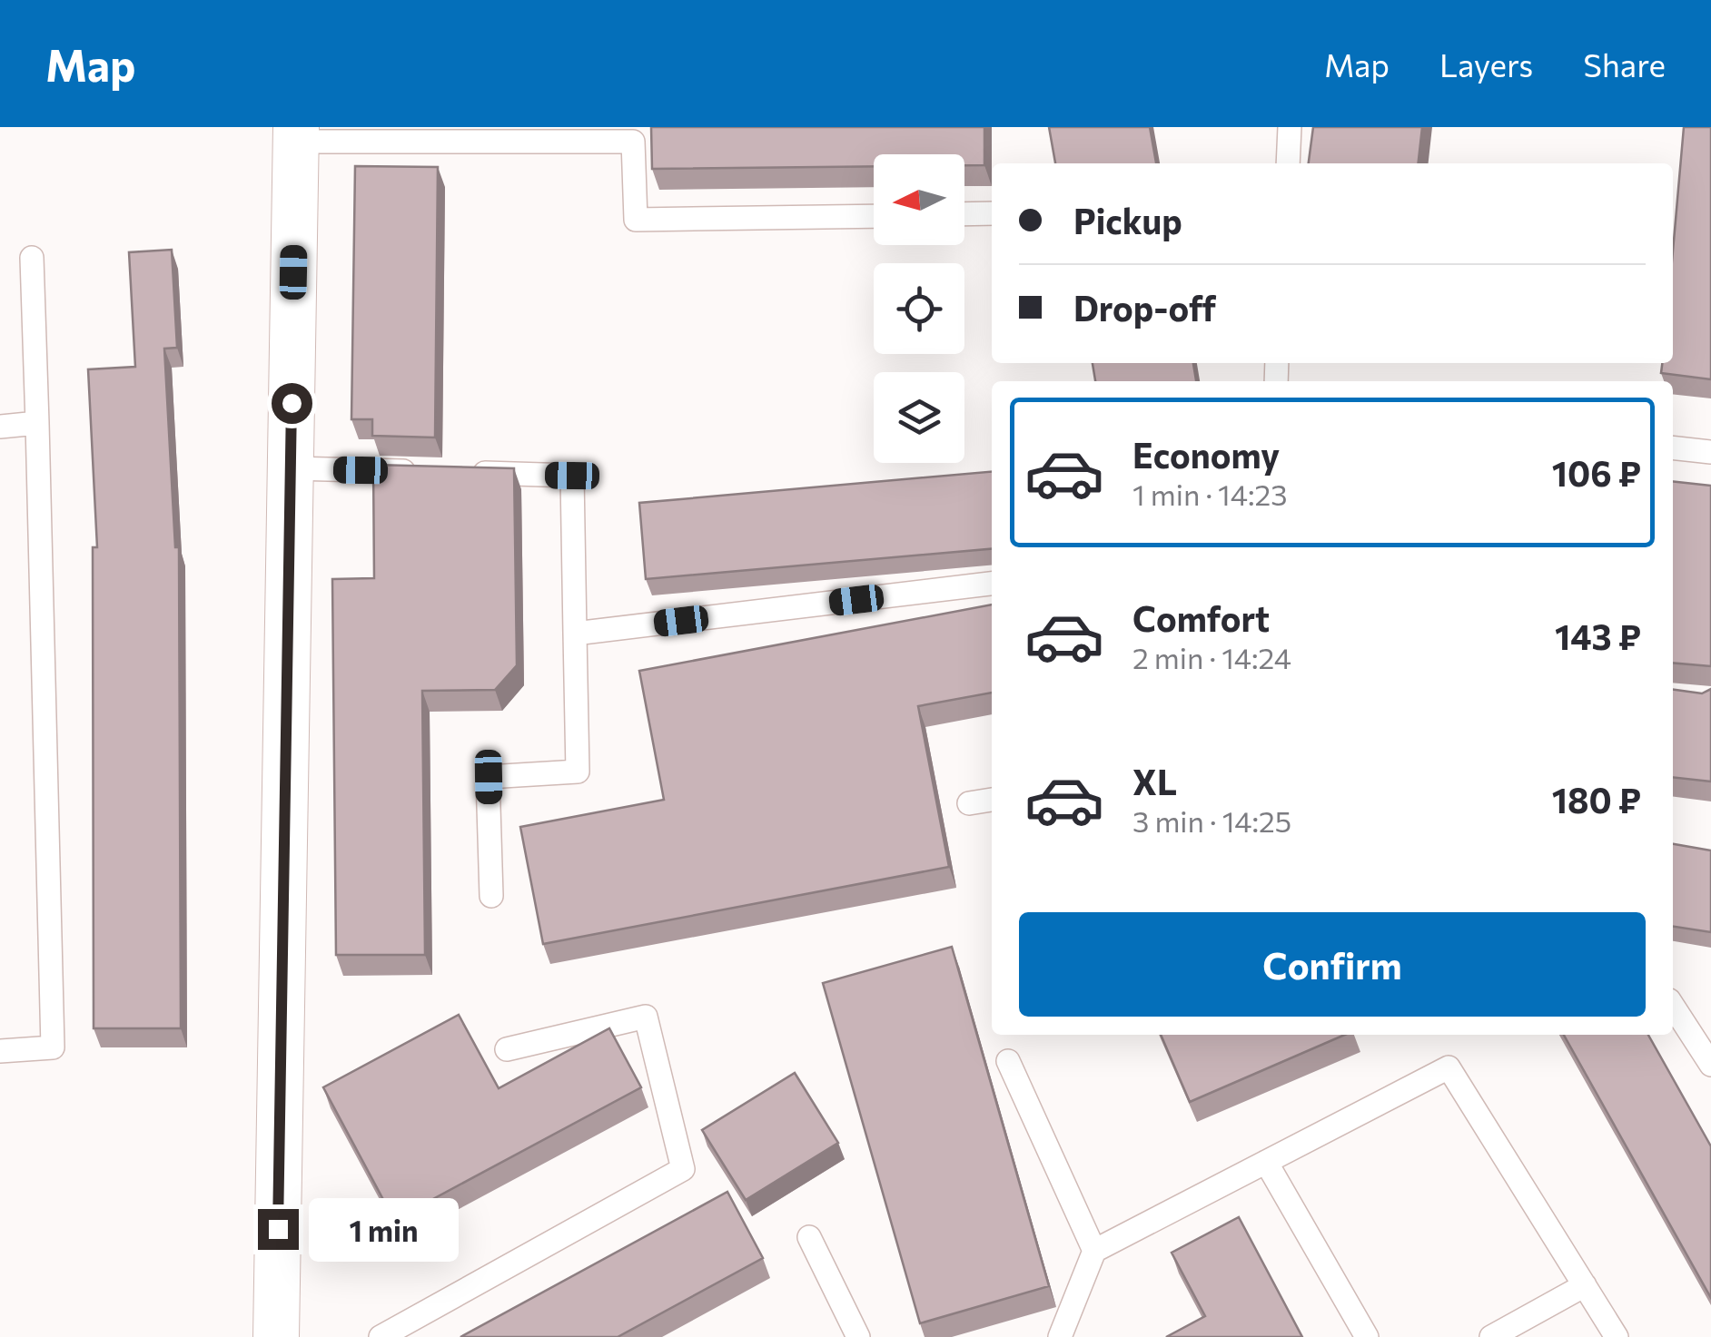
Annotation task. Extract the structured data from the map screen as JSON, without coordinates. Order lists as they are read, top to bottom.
{
  "north": "left",
  "page": {
    "header": "Map",
    "nav": ["Map", "Layers", "Share"],
    "banner": ["Pickup", "Drop-off"],
    "list": [
      {
        "name": "Economy",
        "note": "1 min · 14:23",
        "value": "106 ₽"
      },
      {
        "name": "Comfort",
        "note": "2 min · 14:24",
        "value": "143 ₽"
      },
      {
        "name": "XL",
        "note": "3 min · 14:25",
        "value": "180 ₽"
      }
    ],
    "buttons": "Confirm",
    "bubble": "1 min"
  }
}
